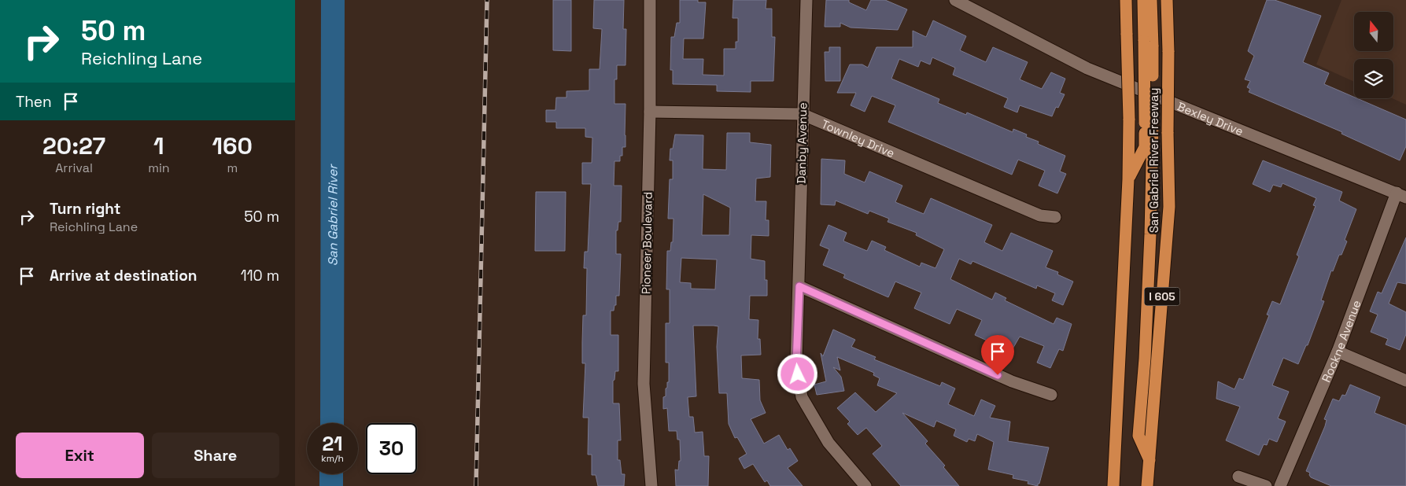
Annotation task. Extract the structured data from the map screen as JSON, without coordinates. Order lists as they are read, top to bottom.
{
  "streets": {
    "highway": ["San Gabriel River Freeway", "I 605"],
    "street": [
      "Bexley Drive",
      "Townley Drive",
      "Danby Avenue",
      "Pioneer Boulevard",
      "Rockne Avenue"
    ]
  },
  "crossings": [
    ["Bexley Drive", "Rockne Avenue"],
    ["Townley Drive", "Danby Avenue"],
    ["Townley Drive", "Pioneer Boulevard"]
  ],
  "water": ["San Gabriel River"],
  "north": "top",
  "page": {
    "turn": ["50 m", "Reichling Lane"],
    "then": "Then",
    "eta": [
      "20:27",
      "Arrival",
      "1",
      "min",
      "160",
      "m"
    ],
    "list": [
      {
        "name": "Turn right",
        "note": "Reichling Lane",
        "value": "50 m"
      },
      {
        "name": "Arrive at destination",
        "value": "110 m"
      }
    ],
    "speed": "21 km/h",
    "limit": "30",
    "buttons": ["Exit", "Share"]
  }
}
